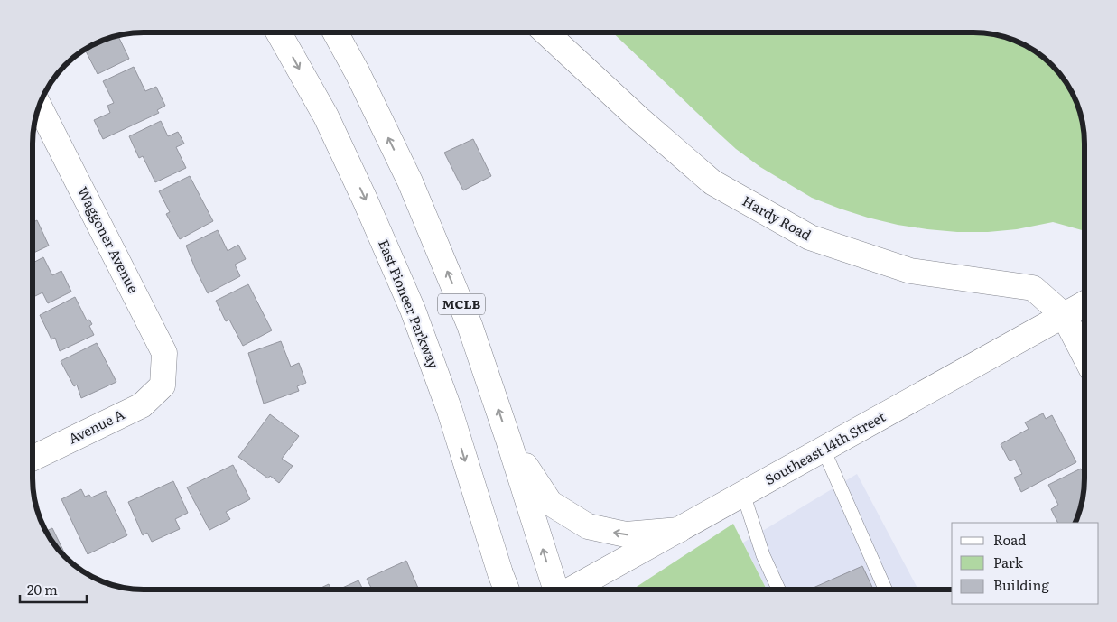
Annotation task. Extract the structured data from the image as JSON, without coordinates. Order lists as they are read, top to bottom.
{
  "streets": {
    "street": [
      "Hardy Road",
      "Waggoner Avenue",
      "East Pioneer Parkway",
      "MCLB",
      "Avenue A",
      "Southeast 14th Street"
    ]
  },
  "crossings": [
    ["Hardy Road", "Southeast 14th Street"],
    ["Waggoner Avenue", "Avenue A"]
  ],
  "legend": ["Road", "Park", "Building"],
  "scale_bar": "20 m"
}
